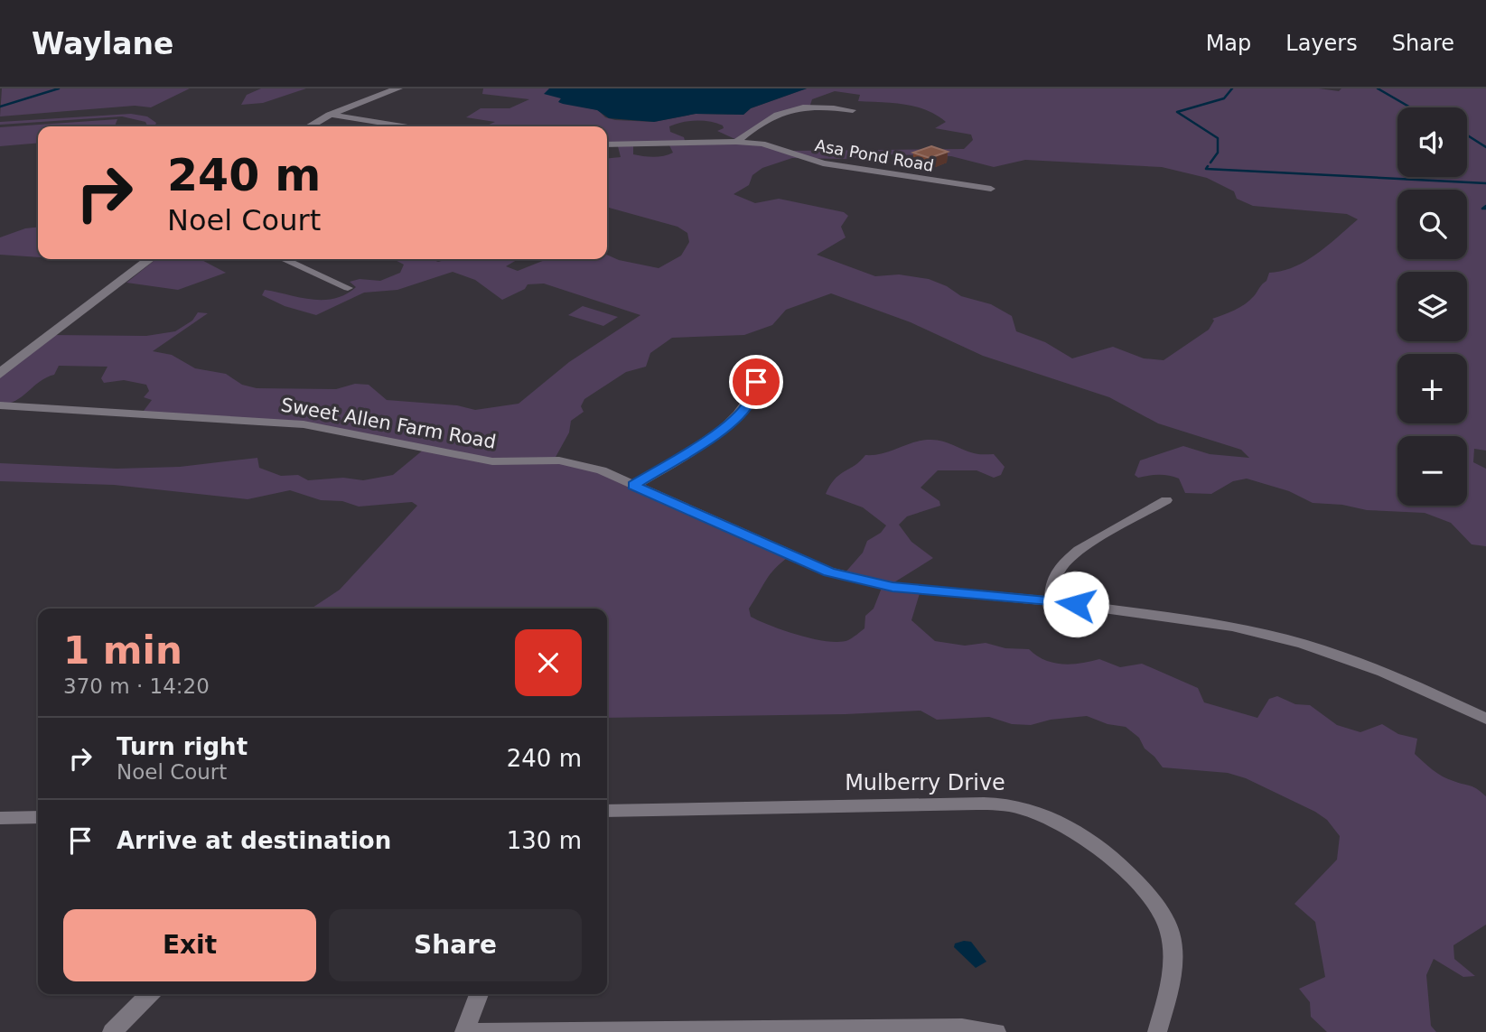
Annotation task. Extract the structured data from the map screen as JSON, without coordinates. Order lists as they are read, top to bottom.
{
  "streets": {
    "street": ["Asa Pond Road", "Sweet Allen Farm Road", "Mulberry Drive"]
  },
  "page": {
    "header": "Waylane",
    "nav": ["Map", "Layers", "Share"],
    "map_buttons": ["+", "−"],
    "turn": ["240 m", "Noel Court"],
    "heading": ["1 min", "370 m · 14:20"],
    "list": [
      {
        "name": "Turn right",
        "note": "Noel Court",
        "value": "240 m"
      },
      {
        "name": "Arrive at destination",
        "value": "130 m"
      }
    ],
    "buttons": ["Exit", "Share"]
  }
}
